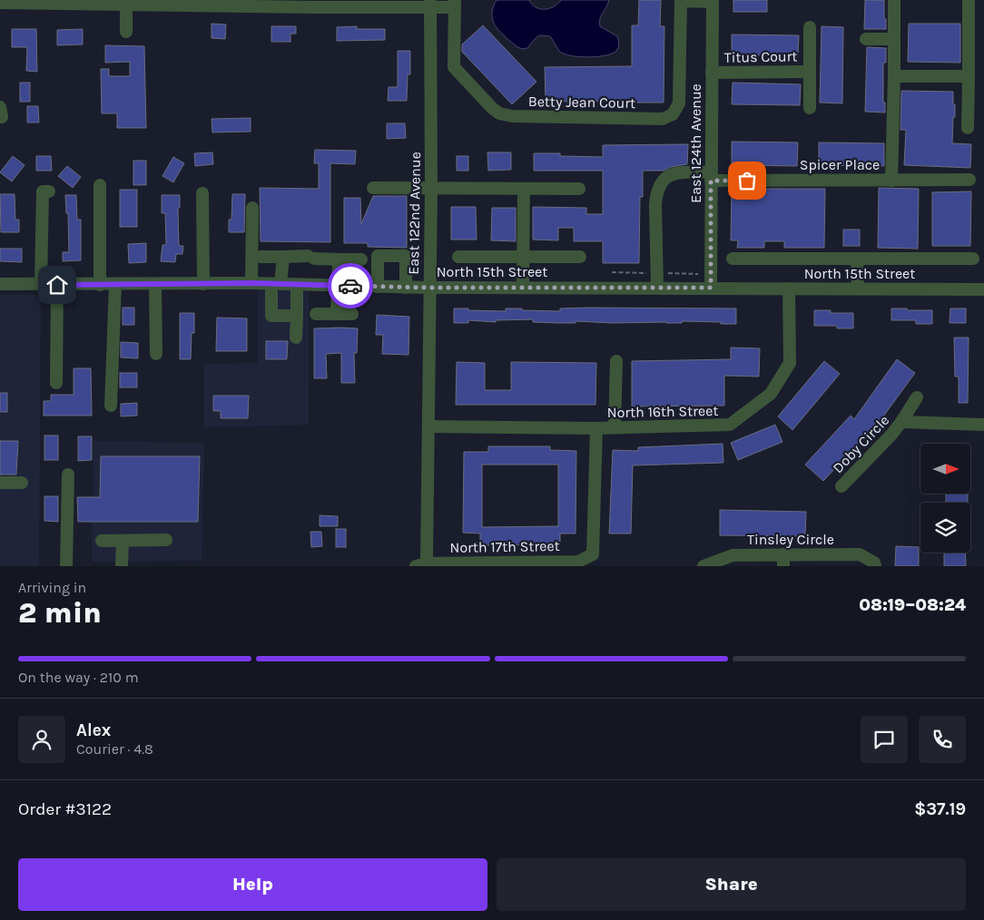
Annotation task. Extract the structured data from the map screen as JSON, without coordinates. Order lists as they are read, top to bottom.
{
  "streets": {
    "street": [
      "Titus Court",
      "Betty Jean Court",
      "East 124th Avenue",
      "Spicer Place",
      "East 122nd Avenue",
      "North 15th Street",
      "North 16th Street",
      "Doby Circle",
      "Tinsley Circle",
      "North 17th Street"
    ]
  },
  "crossings": [
    ["Titus Court", "East 124th Avenue"],
    ["Betty Jean Court", "East 122nd Avenue"],
    ["East 124th Avenue", "Spicer Place"],
    ["East 124th Avenue", "North 15th Street"],
    ["Spicer Place", "North 15th Street"],
    ["East 122nd Avenue", "North 15th Street"],
    ["East 122nd Avenue", "North 16th Street"],
    ["East 122nd Avenue", "North 17th Street"],
    ["North 15th Street", "North 16th Street"],
    ["North 16th Street", "North 17th Street"]
  ],
  "north": "right",
  "page": {
    "heading": ["2 min", "Arriving in", "08:19–08:24"],
    "panel": [
      "Alex",
      "Courier · 4.8",
      "Order #3122",
      "$37.19"
    ],
    "bar": "On the way · 210 m",
    "buttons": ["Help", "Share"]
  }
}
